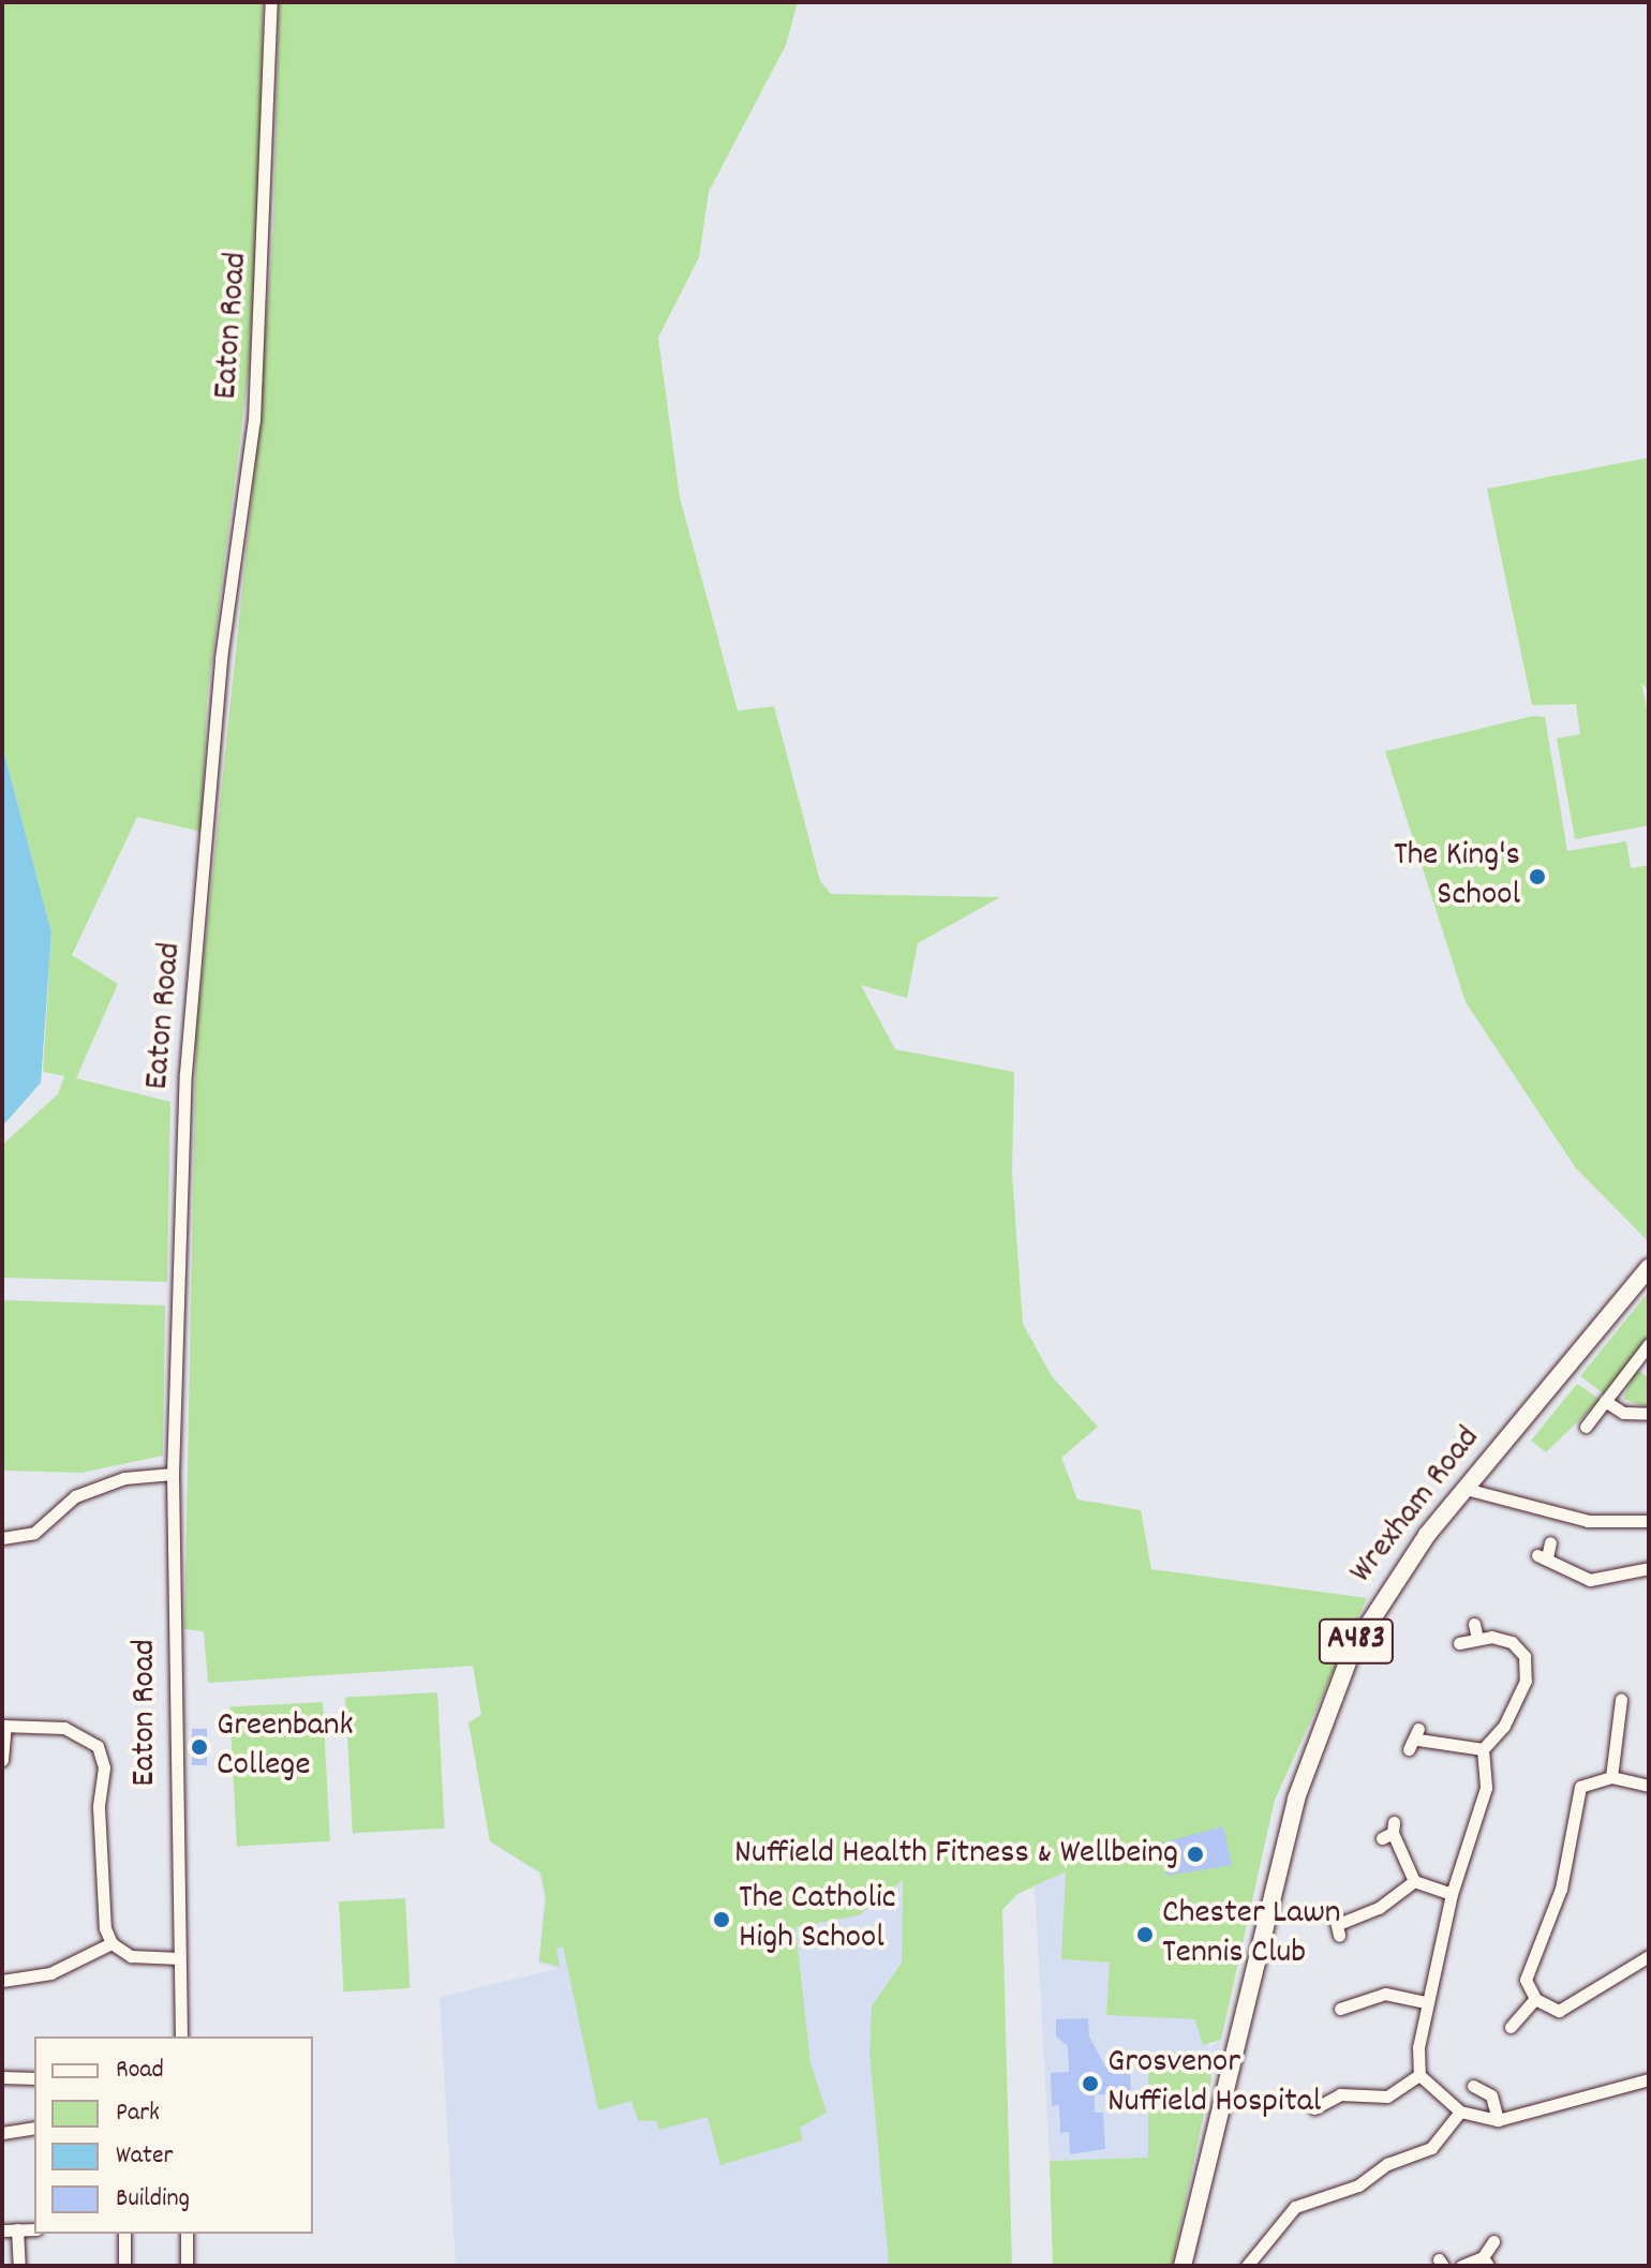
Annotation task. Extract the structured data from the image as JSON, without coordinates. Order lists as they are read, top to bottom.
{
  "streets": {
    "highway": ["Wrexham Road", "A483"],
    "street": ["Eaton Road"]
  },
  "places": [
    "The King's School",
    "Greenbank College",
    "Nuffield Health Fitness & Wellbeing",
    "The Catholic High School",
    "Chester Lawn Tennis Club",
    "Grosvenor Nuffield Hospital"
  ],
  "legend": [
    "Road",
    "Park",
    "Water",
    "Building"
  ]
}
